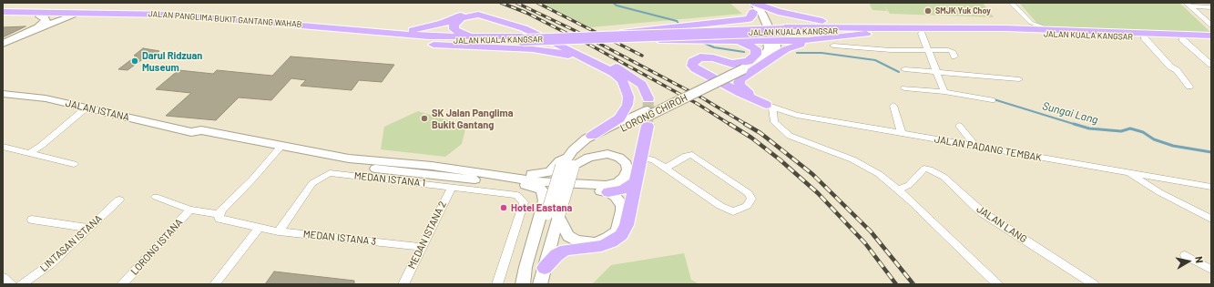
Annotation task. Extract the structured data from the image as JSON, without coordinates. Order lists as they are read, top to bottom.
{
  "streets": {
    "highway": ["JALAN PANGLIMA BUKIT GANTANG WAHAB", "JALAN KUALA KANGSAR"],
    "main road": ["JALAN ISTANA", "LORONG CHIROH"],
    "street": [
      "JALAN PADANG TEMBAK",
      "MEDAN ISTANA 1",
      "JALAN LANG",
      "MEDAN ISTANA 2",
      "MEDAN ISTANA 3",
      "LINTASAN ISTANA",
      "LORONG ISTANA"
    ]
  },
  "crossings": [
    ["JALAN PANGLIMA BUKIT GANTANG WAHAB", "JALAN KUALA KANGSAR"],
    ["MEDAN ISTANA 1", "MEDAN ISTANA 2"],
    ["MEDAN ISTANA 1", "MEDAN ISTANA 3"],
    ["MEDAN ISTANA 2", "MEDAN ISTANA 3"],
    ["MEDAN ISTANA 3", "LORONG ISTANA"]
  ],
  "water": ["Sungai Lang"],
  "places": [
    "SMJK Yuk Choy",
    "Darul Ridzuan Museum",
    "SK Jalan Panglima Bukit Gantang",
    "Hotel Eastana"
  ],
  "north": "right"
}
